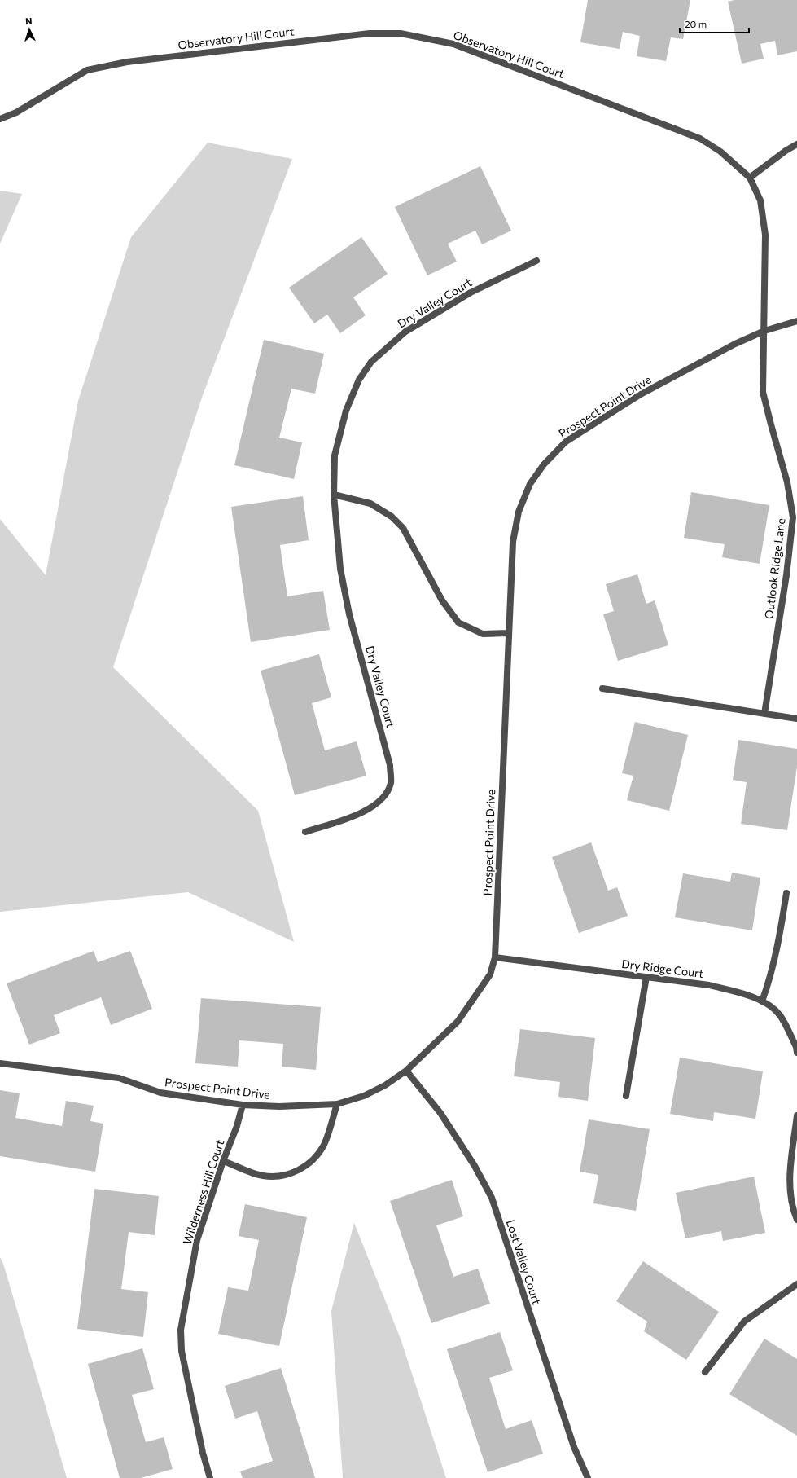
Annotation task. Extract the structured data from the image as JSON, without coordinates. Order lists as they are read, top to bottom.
{
  "streets": {
    "street": [
      "Observatory Hill Court",
      "Dry Valley Court",
      "Prospect Point Drive",
      "Outlook Ridge Lane",
      "Dry Ridge Court",
      "Wilderness Hill Court",
      "Lost Valley Court"
    ]
  },
  "crossings": [
    ["Observatory Hill Court", "Prospect Point Drive"],
    ["Observatory Hill Court", "Outlook Ridge Lane"],
    ["Prospect Point Drive", "Outlook Ridge Lane"],
    ["Prospect Point Drive", "Dry Ridge Court"],
    ["Prospect Point Drive", "Wilderness Hill Court"],
    ["Prospect Point Drive", "Lost Valley Court"]
  ],
  "scale_bar": "20 m",
  "north": "top"
}
